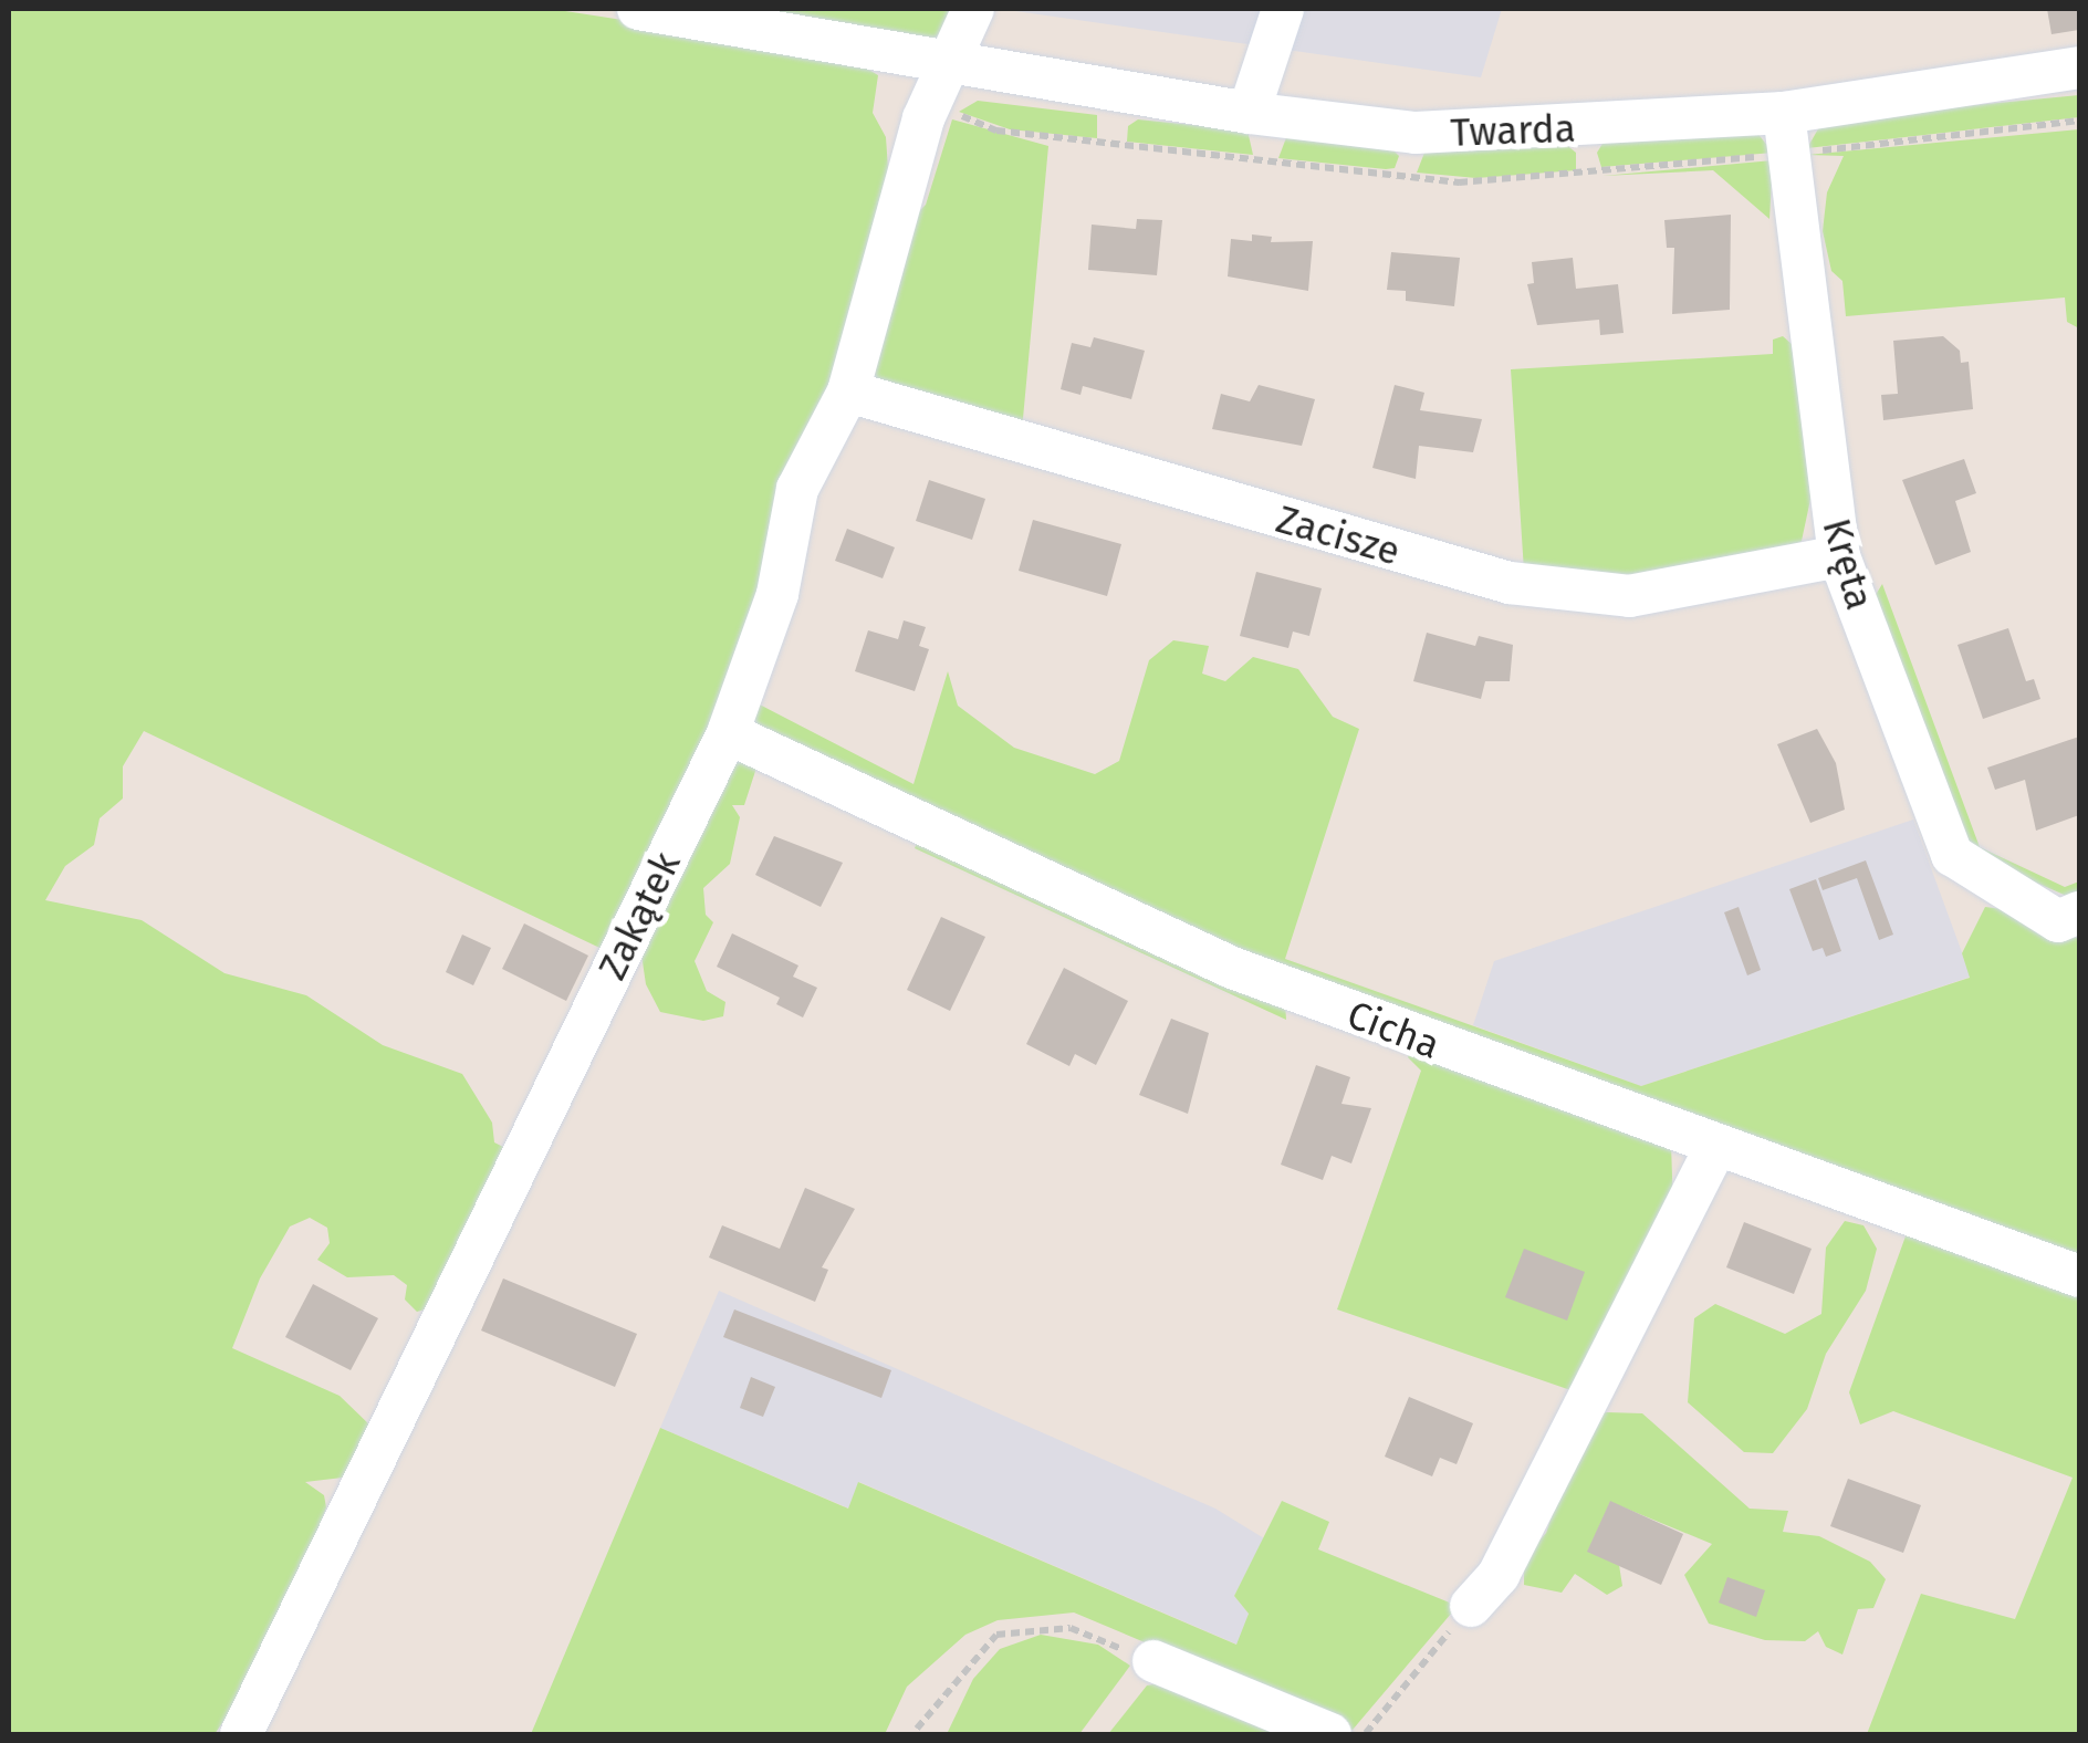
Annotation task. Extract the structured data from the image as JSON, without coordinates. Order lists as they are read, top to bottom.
{
  "streets": {
    "street": [
      "Twarda",
      "Zacisze",
      "Kręta",
      "Zakątek",
      "Cicha"
    ]
  },
  "crossings": [
    ["Twarda", "Kręta"],
    ["Twarda", "Zakątek"],
    ["Zacisze", "Kręta"],
    ["Zacisze", "Zakątek"],
    ["Zakątek", "Cicha"]
  ]
}
